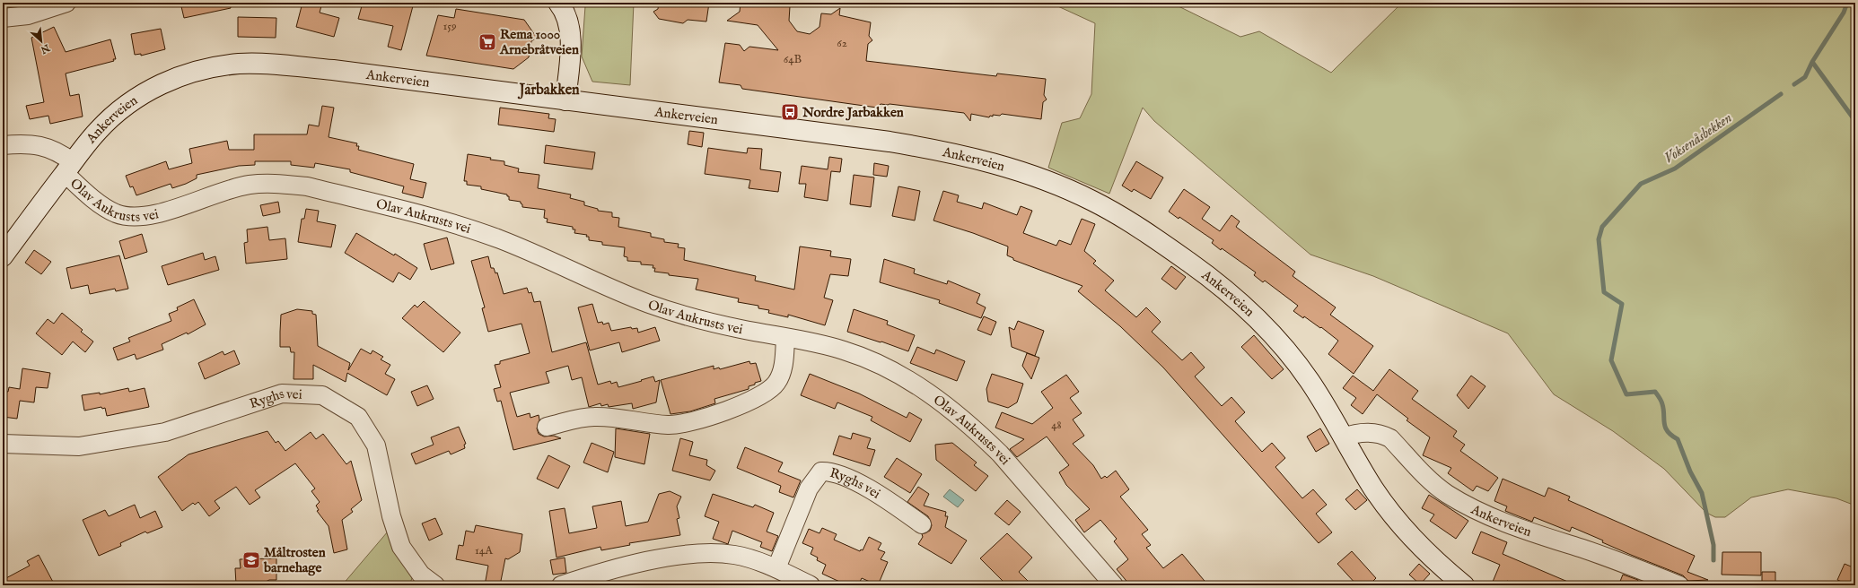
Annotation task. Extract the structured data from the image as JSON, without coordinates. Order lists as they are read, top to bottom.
{
  "streets": {
    "main road": ["Ankerveien"],
    "street": ["Olav Aukrusts vei", "Ryghs vei"]
  },
  "crossings": [
    ["Ankerveien", "Olav Aukrusts vei"]
  ],
  "districts": ["Jarbakken"],
  "water": ["Voksenåsbekken"],
  "places": {
    "supermarket": ["Rema 1000 Arnebråtveien"],
    "bus stop": ["Nordre Jarbakken"],
    "school or university": ["Måltrosten barnehage"]
  },
  "house_numbers": [
    "159",
    "62",
    "64B",
    "48",
    "14A"
  ],
  "north": "bottom right"
}
